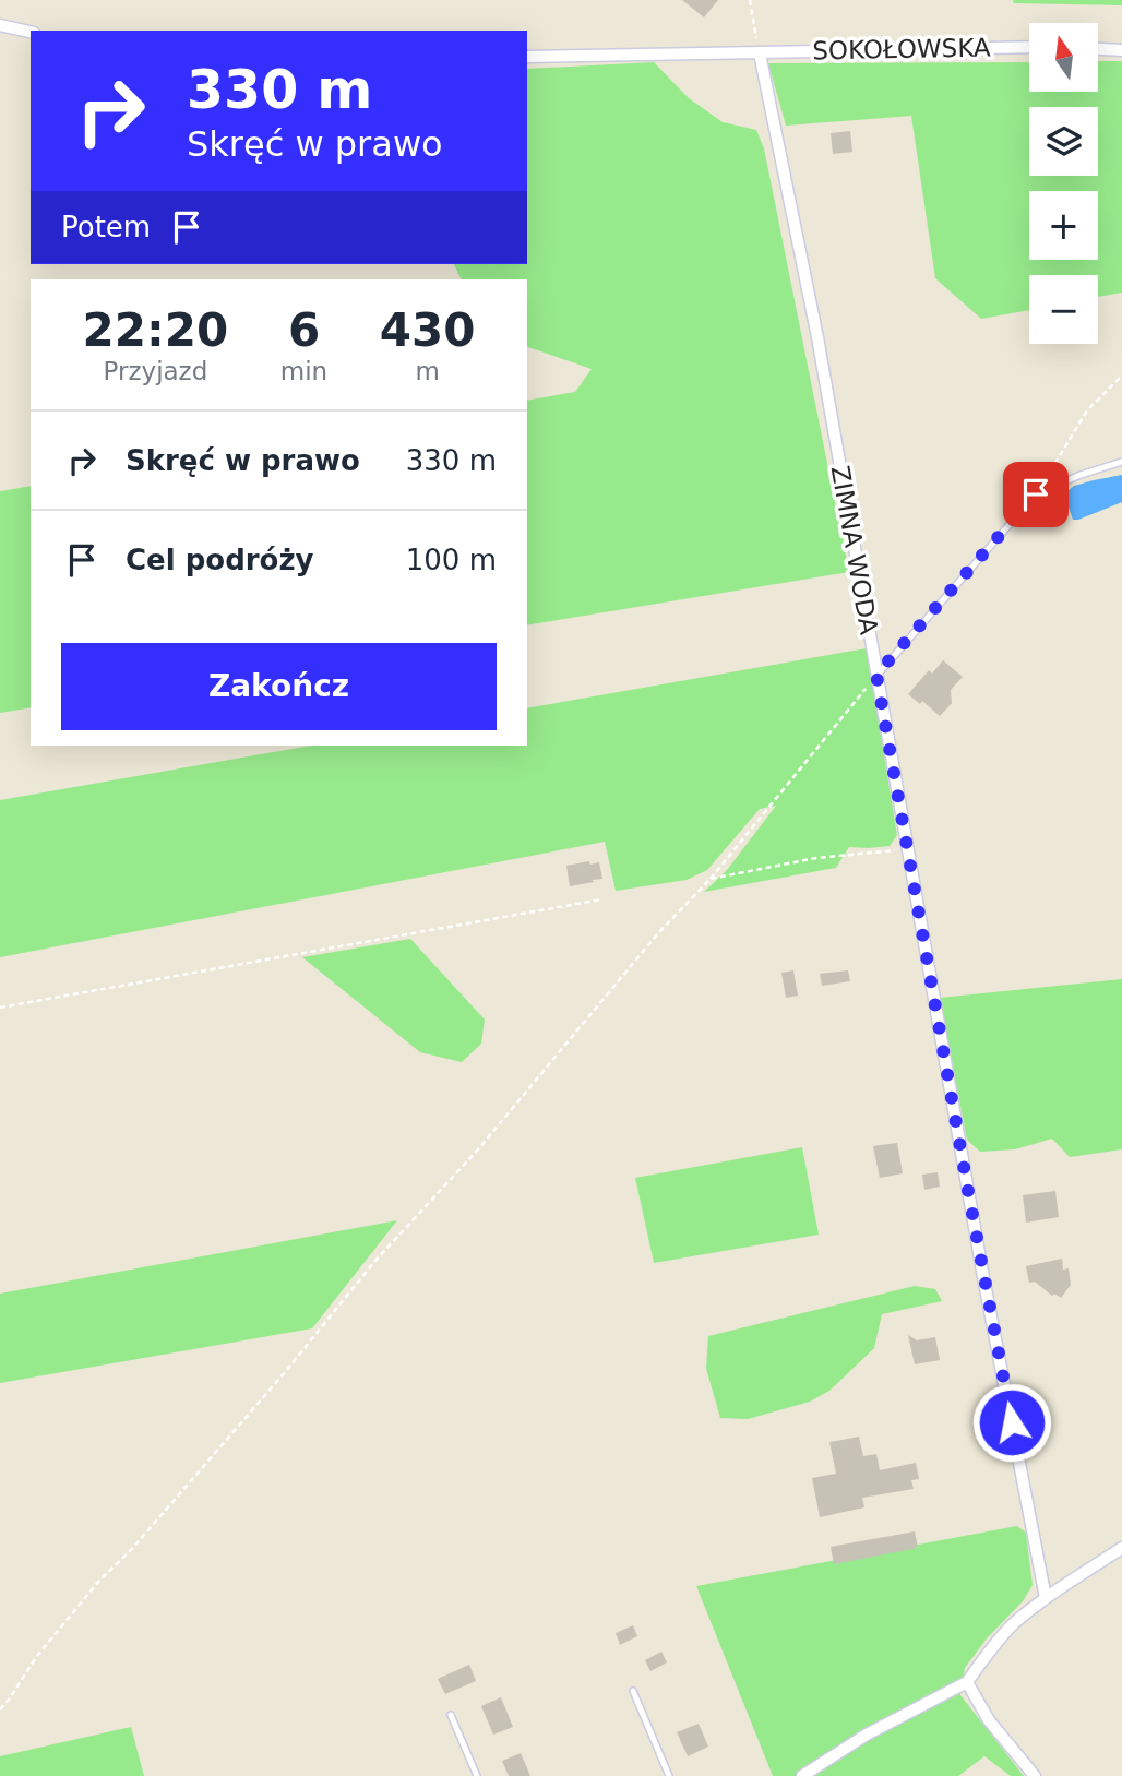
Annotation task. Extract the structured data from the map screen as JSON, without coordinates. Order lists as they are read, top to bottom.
{
  "streets": {
    "street": ["SOKOŁOWSKA", "ZIMNA WODA"]
  },
  "crossings": [
    ["SOKOŁOWSKA", "ZIMNA WODA"]
  ],
  "north": "top",
  "page": {
    "map_buttons": ["+", "−"],
    "turn": ["330 m", "Skręć w prawo"],
    "then": "Potem",
    "eta": [
      "22:20",
      "Przyjazd",
      "6",
      "min",
      "430",
      "m"
    ],
    "list": [
      {
        "name": "Skręć w prawo",
        "value": "330 m"
      },
      {
        "name": "Cel podróży",
        "value": "100 m"
      }
    ],
    "buttons": "Zakończ"
  }
}
